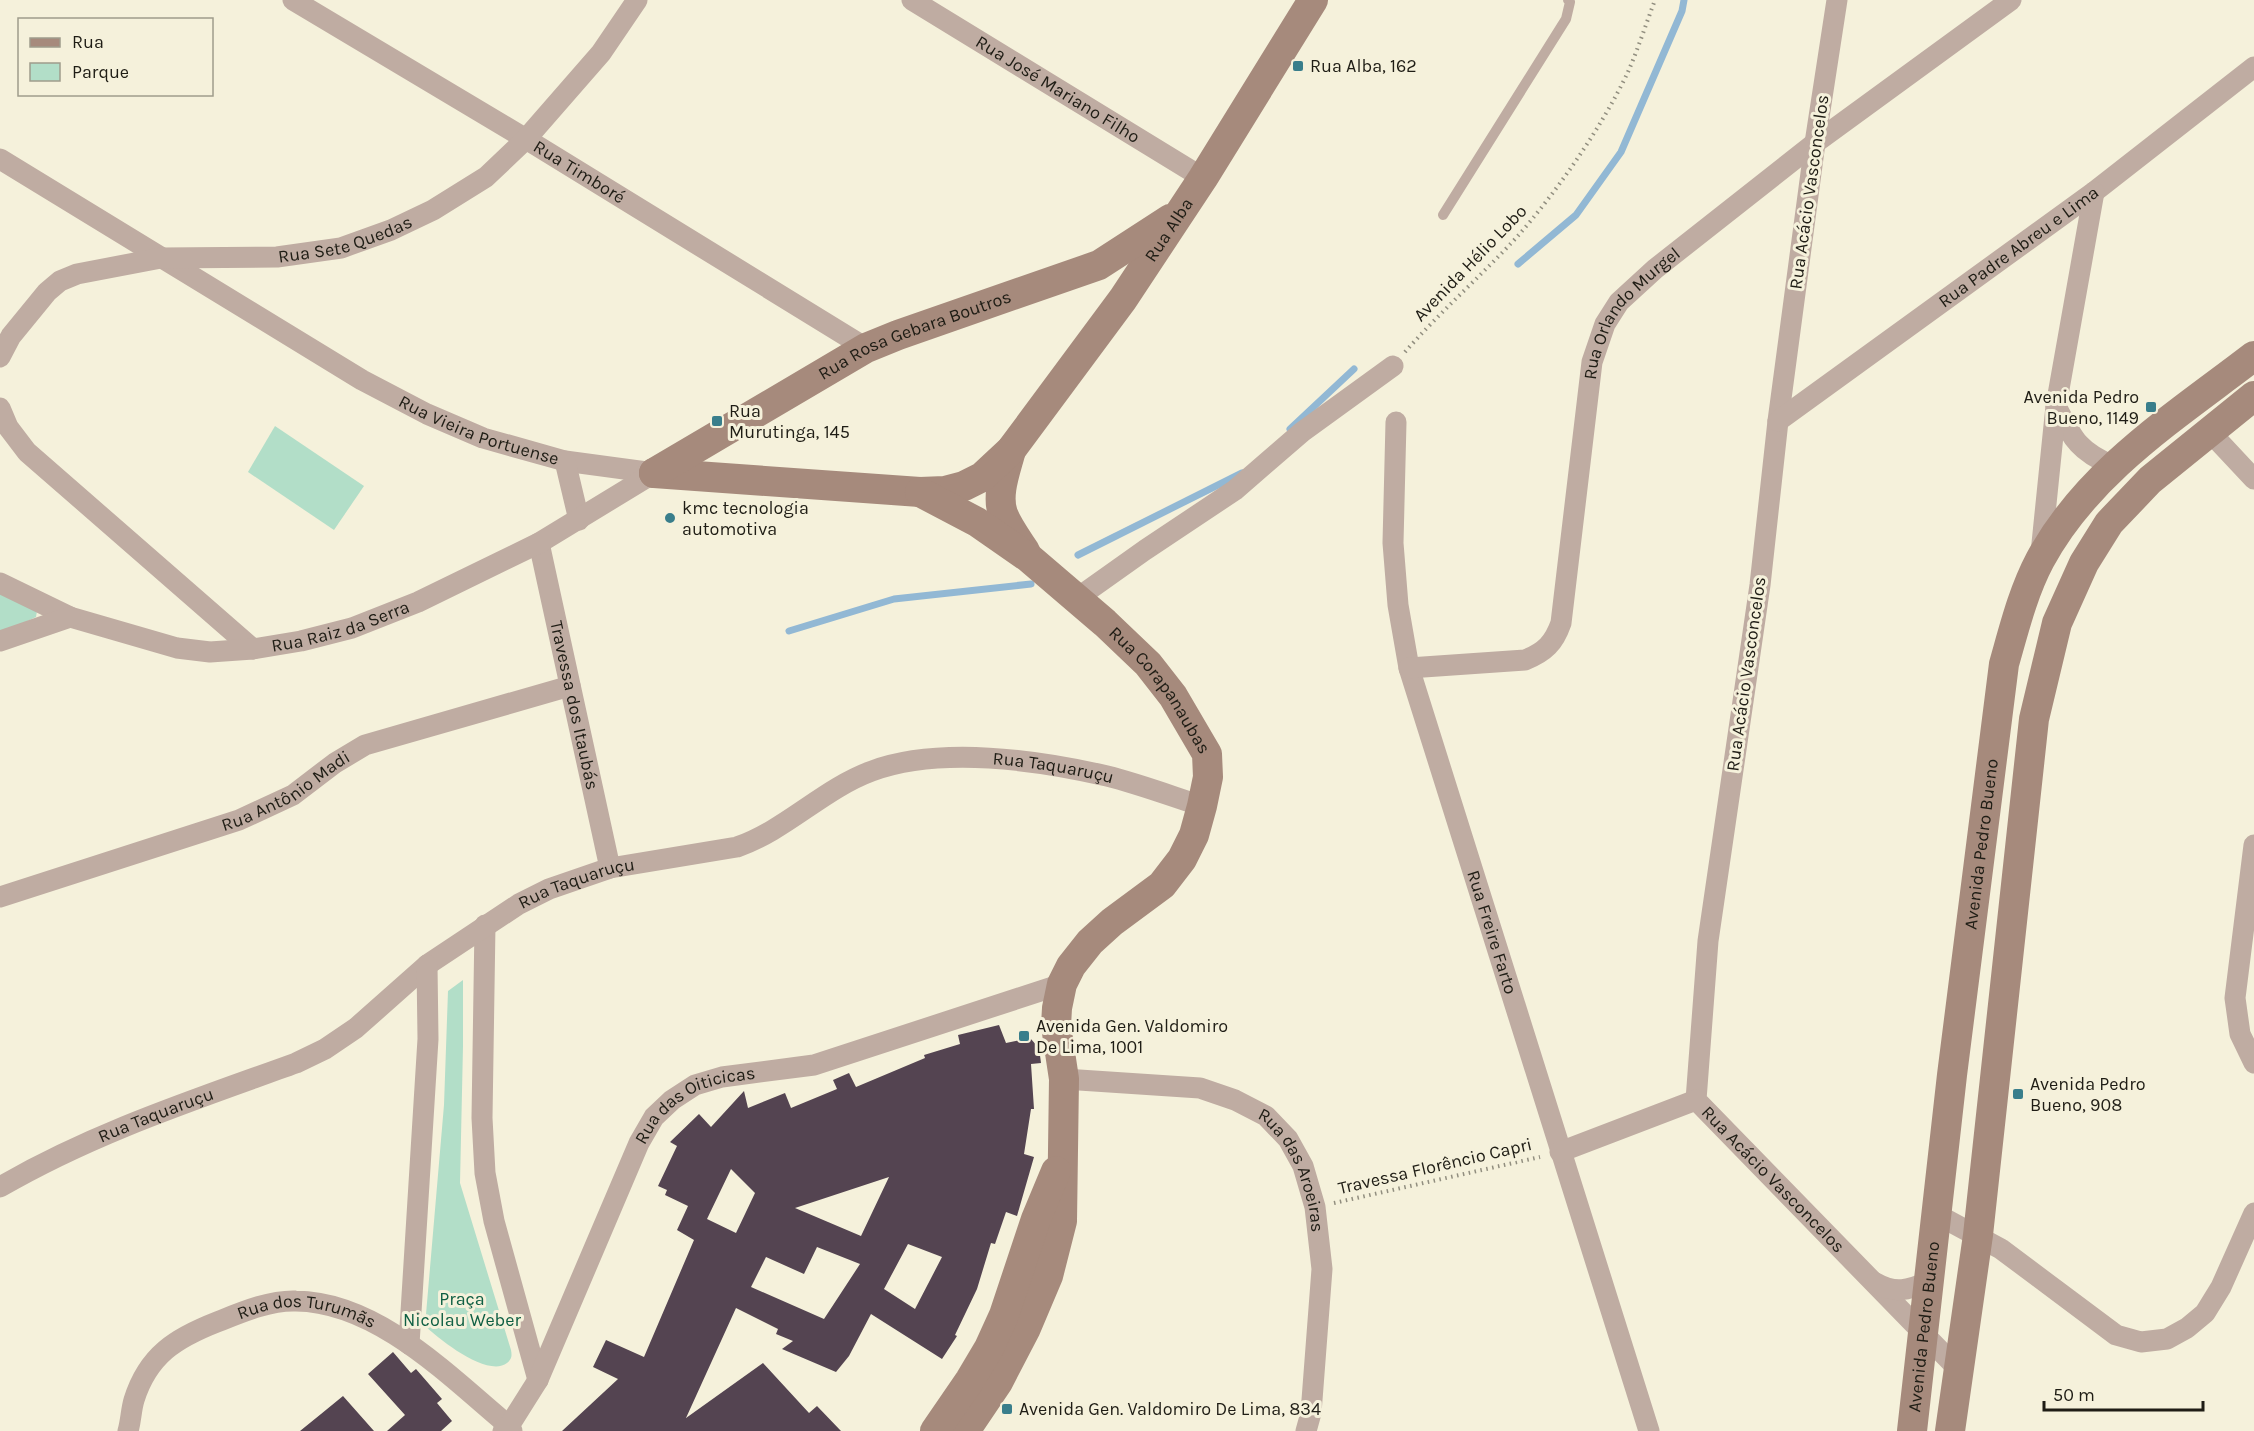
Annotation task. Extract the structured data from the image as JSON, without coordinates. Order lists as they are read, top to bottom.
{
  "streets": {
    "street": [
      "Rua José Mariano Filho",
      "Rua Timboré",
      "Rua Acácio Vasconcelos",
      "Rua Alba",
      "Rua Sete Quedas",
      "Rua Padre Abreu e Lima",
      "Rua Orlando Murgel",
      "Rua Rosa Gebara Boutros",
      "Rua Vieira Portuense",
      "Rua Raiz da Serra",
      "Rua Corapanaubas",
      "Travessa dos Itaubás",
      "Rua Taquaruçu",
      "Rua Antônio Madi",
      "Avenida Pedro Bueno",
      "Rua Freire Farto",
      "Rua das Oiticicas",
      "Rua das Aroeiras",
      "Rua dos Turumãs"
    ],
    "path": ["Avenida Hélio Lobo", "Travessa Florêncio Capri"]
  },
  "crossings": [
    ["Rua José Mariano Filho", "Rua Alba"],
    ["Rua Timboré", "Rua Sete Quedas"],
    ["Rua Timboré", "Rua Rosa Gebara Boutros"],
    ["Rua Acácio Vasconcelos", "Rua Padre Abreu e Lima"],
    ["Rua Acácio Vasconcelos", "Rua Orlando Murgel"],
    ["Rua Acácio Vasconcelos", "Avenida Pedro Bueno"],
    ["Rua Alba", "Rua Rosa Gebara Boutros"],
    ["Rua Alba", "Rua Vieira Portuense"],
    ["Rua Alba", "Rua Corapanaubas"],
    ["Rua Sete Quedas", "Rua Vieira Portuense"],
    ["Rua Orlando Murgel", "Rua Freire Farto"],
    ["Rua Rosa Gebara Boutros", "Rua Vieira Portuense"],
    ["Rua Rosa Gebara Boutros", "Rua Raiz da Serra"],
    ["Rua Vieira Portuense", "Rua Raiz da Serra"],
    ["Rua Vieira Portuense", "Rua Corapanaubas"],
    ["Rua Raiz da Serra", "Travessa dos Itaubás"],
    ["Rua Corapanaubas", "Rua Taquaruçu"],
    ["Rua Corapanaubas", "Rua das Oiticicas"],
    ["Travessa dos Itaubás", "Rua Taquaruçu"],
    ["Travessa dos Itaubás", "Rua Antônio Madi"],
    ["Rua Freire Farto", "Travessa Florêncio Capri"],
    ["Rua das Oiticicas", "Rua dos Turumãs"],
    ["Travessa Florêncio Capri", "Rua das Aroeiras"]
  ],
  "parks": ["Praça Nicolau Weber"],
  "places": {
    "transit": [
      "Rua Alba, 162",
      "Avenida Pedro Bueno, 1149",
      "Rua Murutinga, 145",
      "Avenida Gen. Valdomiro De Lima, 1001",
      "Avenida Pedro Bueno, 908",
      "Avenida Gen. Valdomiro De Lima, 834"
    ],
    "other": ["kmc tecnologia automotiva"]
  },
  "legend": ["Rua", "Parque"],
  "scale_bar": "50 m"
}
